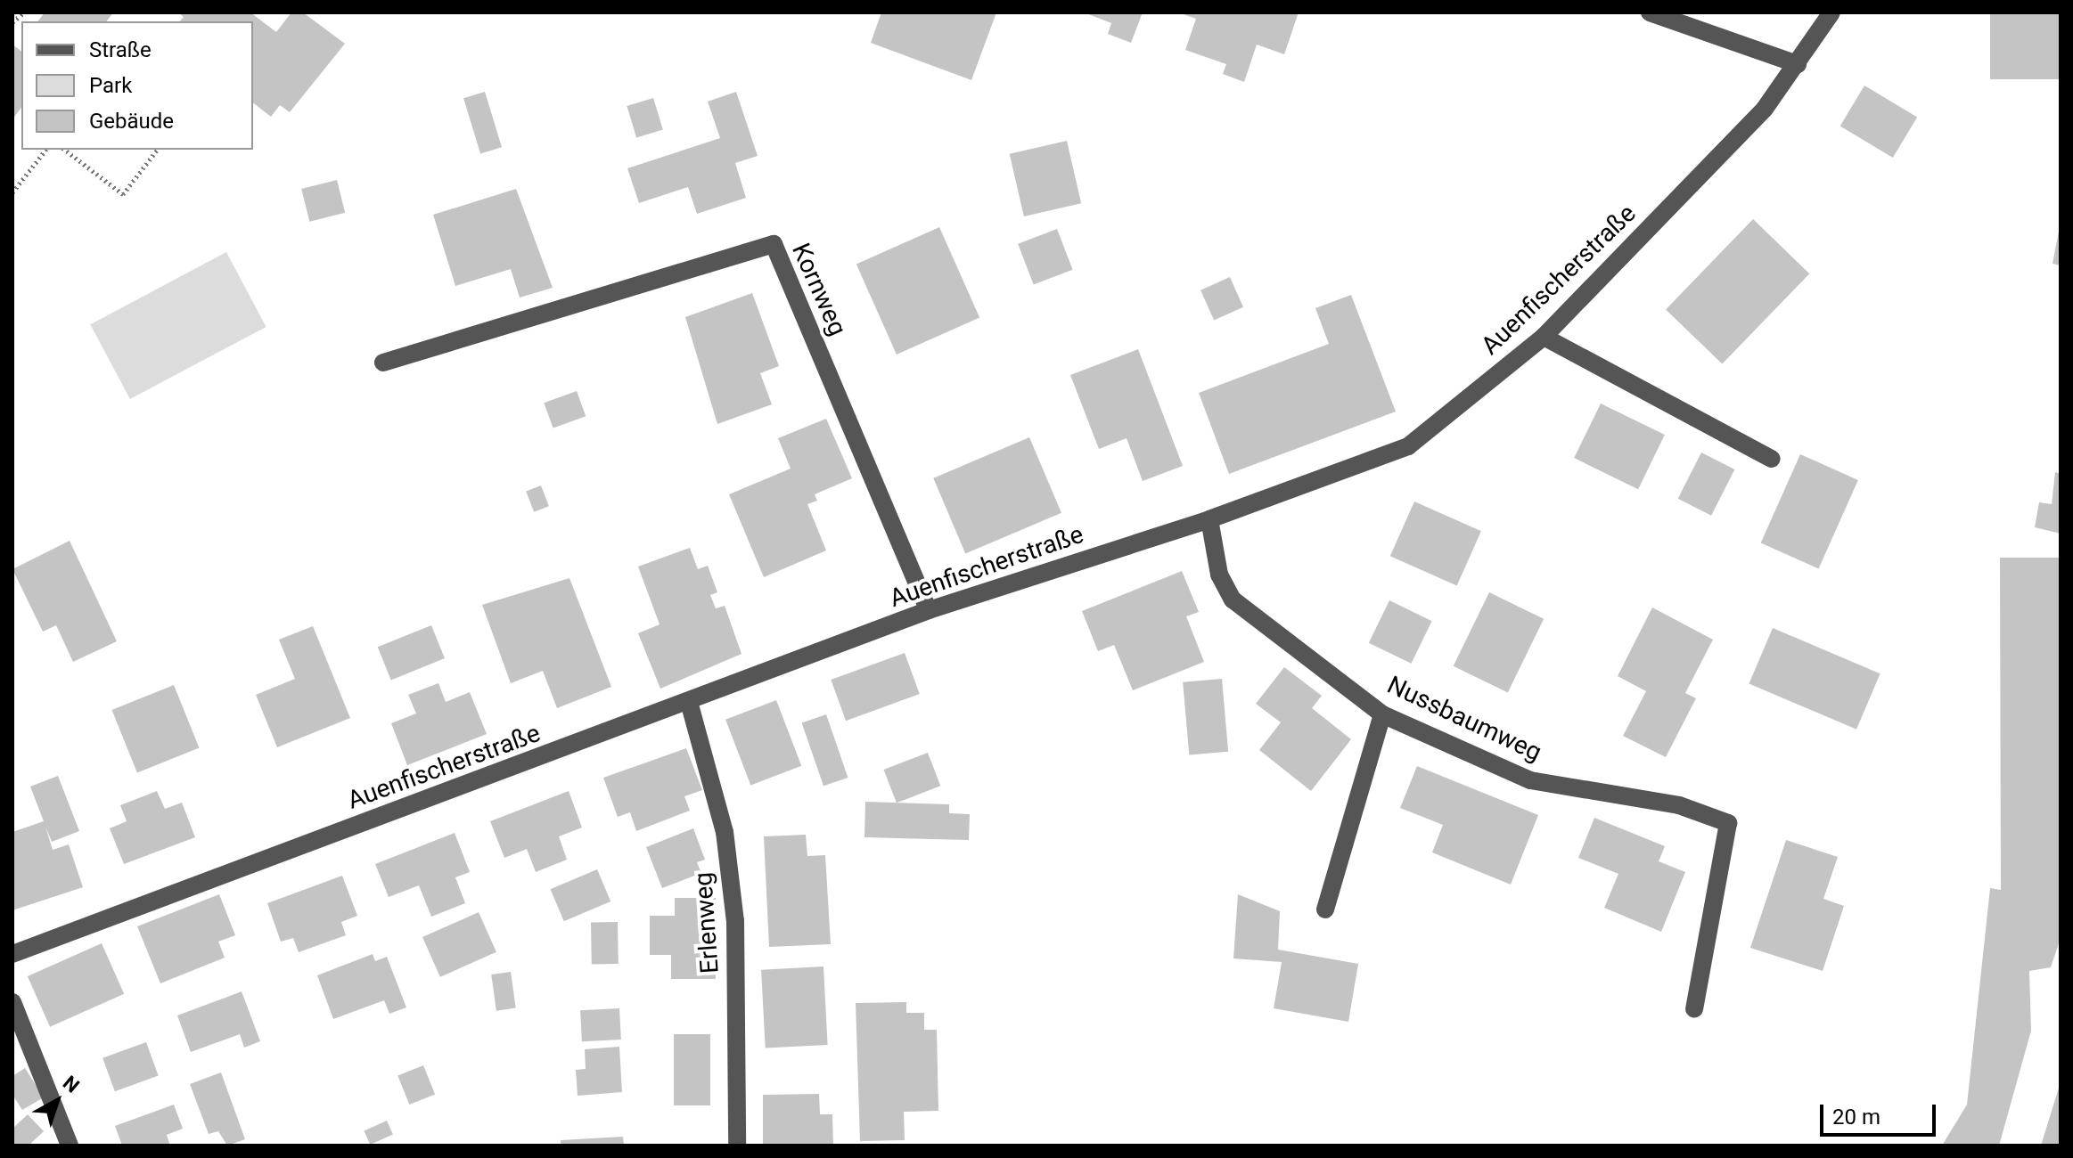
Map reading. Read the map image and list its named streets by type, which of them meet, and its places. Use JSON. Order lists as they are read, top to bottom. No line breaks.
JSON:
{"streets":{"street":["Auenfischerstraße","Kornweg","Nussbaumweg","Erlenweg"]},"crossings":[["Auenfischerstraße","Kornweg"],["Auenfischerstraße","Nussbaumweg"],["Auenfischerstraße","Erlenweg"]],"legend":["Straße","Park","Gebäude"],"scale_bar":"20 m","north":"top right"}
